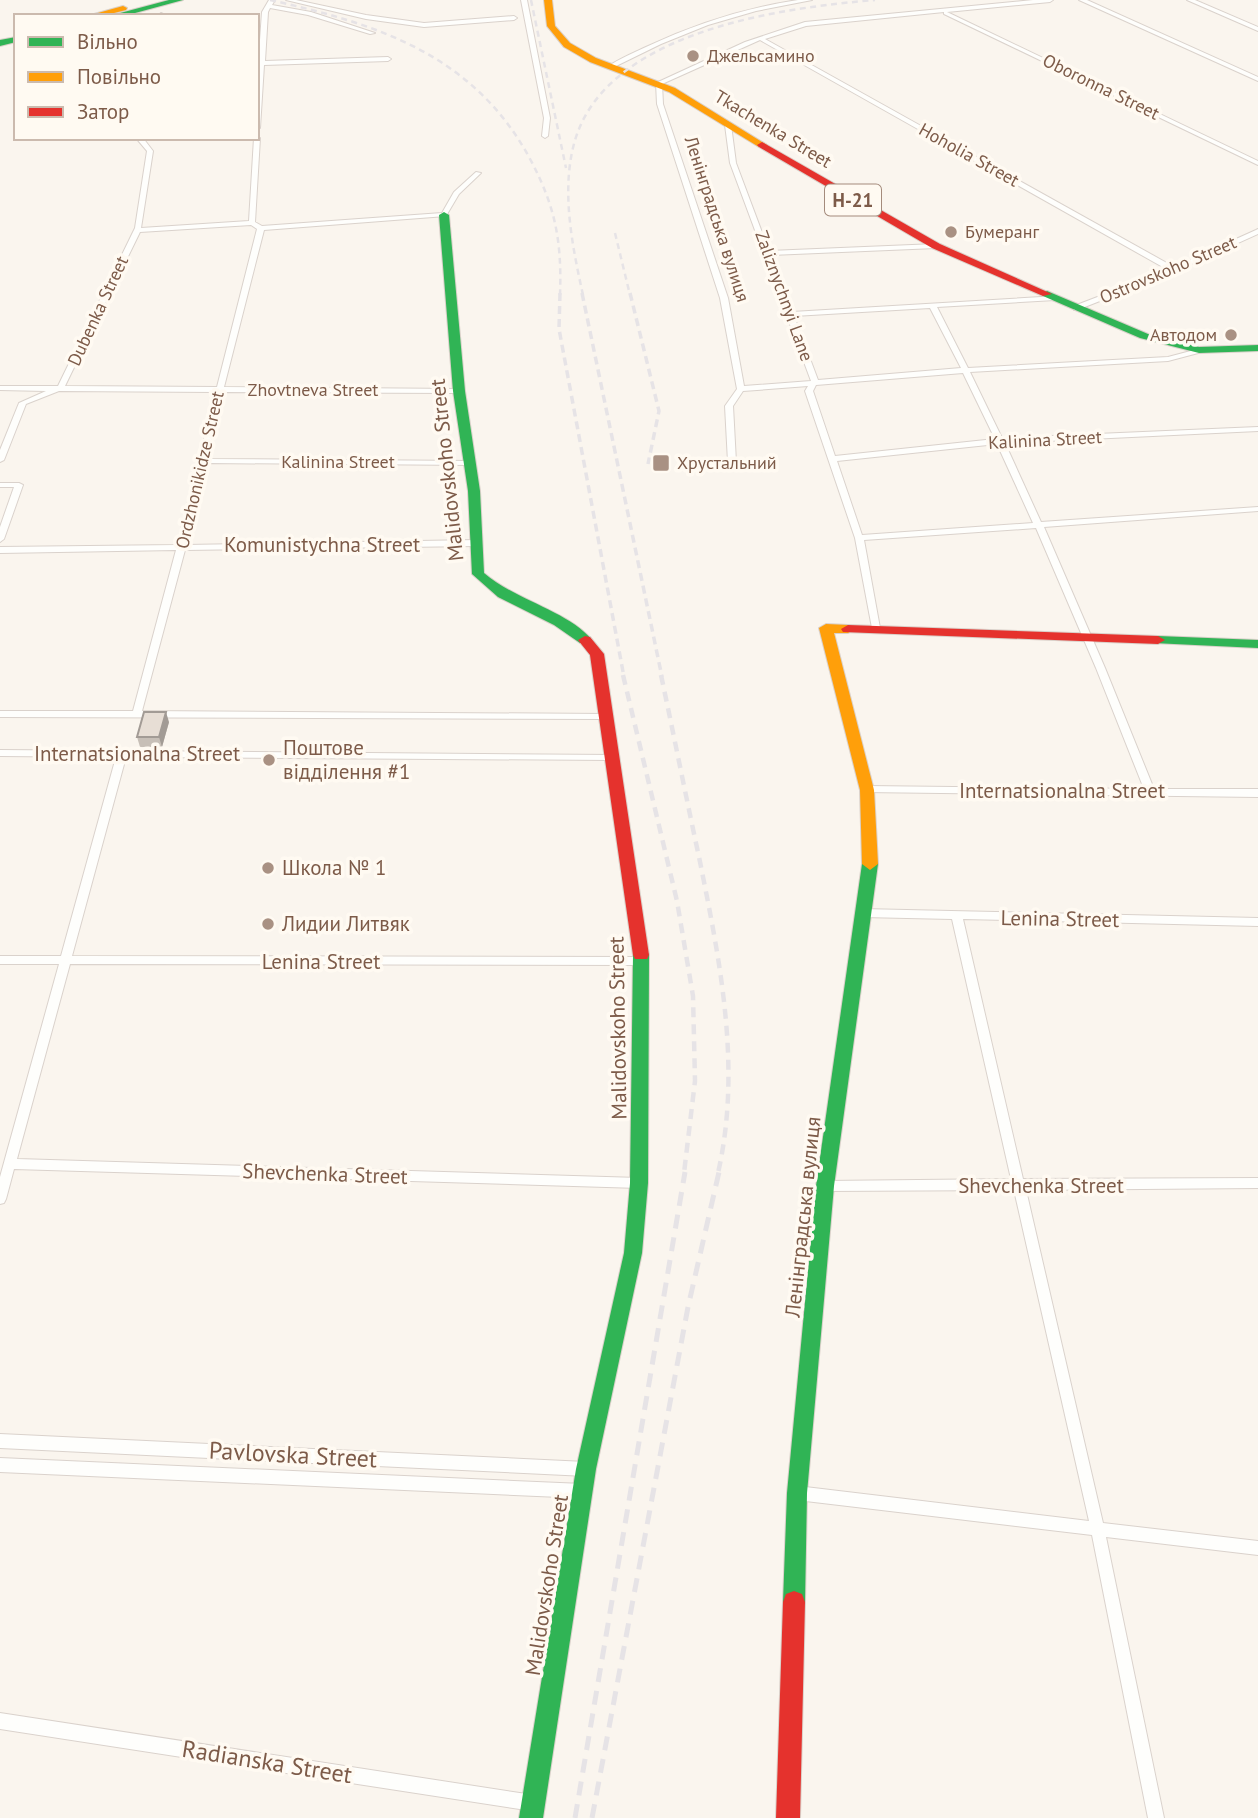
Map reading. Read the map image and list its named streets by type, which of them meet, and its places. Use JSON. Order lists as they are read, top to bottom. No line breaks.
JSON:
{"streets":{"street":["Oboronna Street","Tkachenka Street","Hoholia Street","Н-21","Ленінградська вулиця","Ostrovskoho Street","Zaliznychnyi Lane","Dubenka Street","Zhovtneva Street","Kalinina Street","Ordzhonikidze Street","Malidovskoho Street","Komunistychna Street","Internatsionalna Street","Lenina Street","Shevchenka Street","Pavlovska Street","Radianska Street"]},"crossings":[["Tkachenka Street","Н-21"],["Tkachenka Street","Ленінградська вулиця"],["Tkachenka Street","Ostrovskoho Street"],["Tkachenka Street","Zaliznychnyi Lane"],["Hoholia Street","Ostrovskoho Street"],["Ленінградська вулиця","Zaliznychnyi Lane"],["Ленінградська вулиця","Internatsionalna Street"],["Ленінградська вулиця","Lenina Street"],["Ленінградська вулиця","Shevchenka Street"],["Zaliznychnyi Lane","Kalinina Street"],["Dubenka Street","Zhovtneva Street"],["Zhovtneva Street","Ordzhonikidze Street"],["Zhovtneva Street","Malidovskoho Street"],["Kalinina Street","Ordzhonikidze Street"],["Kalinina Street","Malidovskoho Street"],["Ordzhonikidze Street","Komunistychna Street"],["Ordzhonikidze Street","Internatsionalna Street"],["Malidovskoho Street","Komunistychna Street"],["Malidovskoho Street","Internatsionalna Street"],["Malidovskoho Street","Lenina Street"],["Malidovskoho Street","Shevchenka Street"],["Malidovskoho Street","Pavlovska Street"],["Malidovskoho Street","Radianska Street"]],"places":{"other":["Джельсамино","Бумеранг","Автодом","Поштове відділення #1","Школа № 1","Лидии Литвяк"],"transit":["Хрустальний"]},"legend":["Вільно","Повільно","Затор"]}
